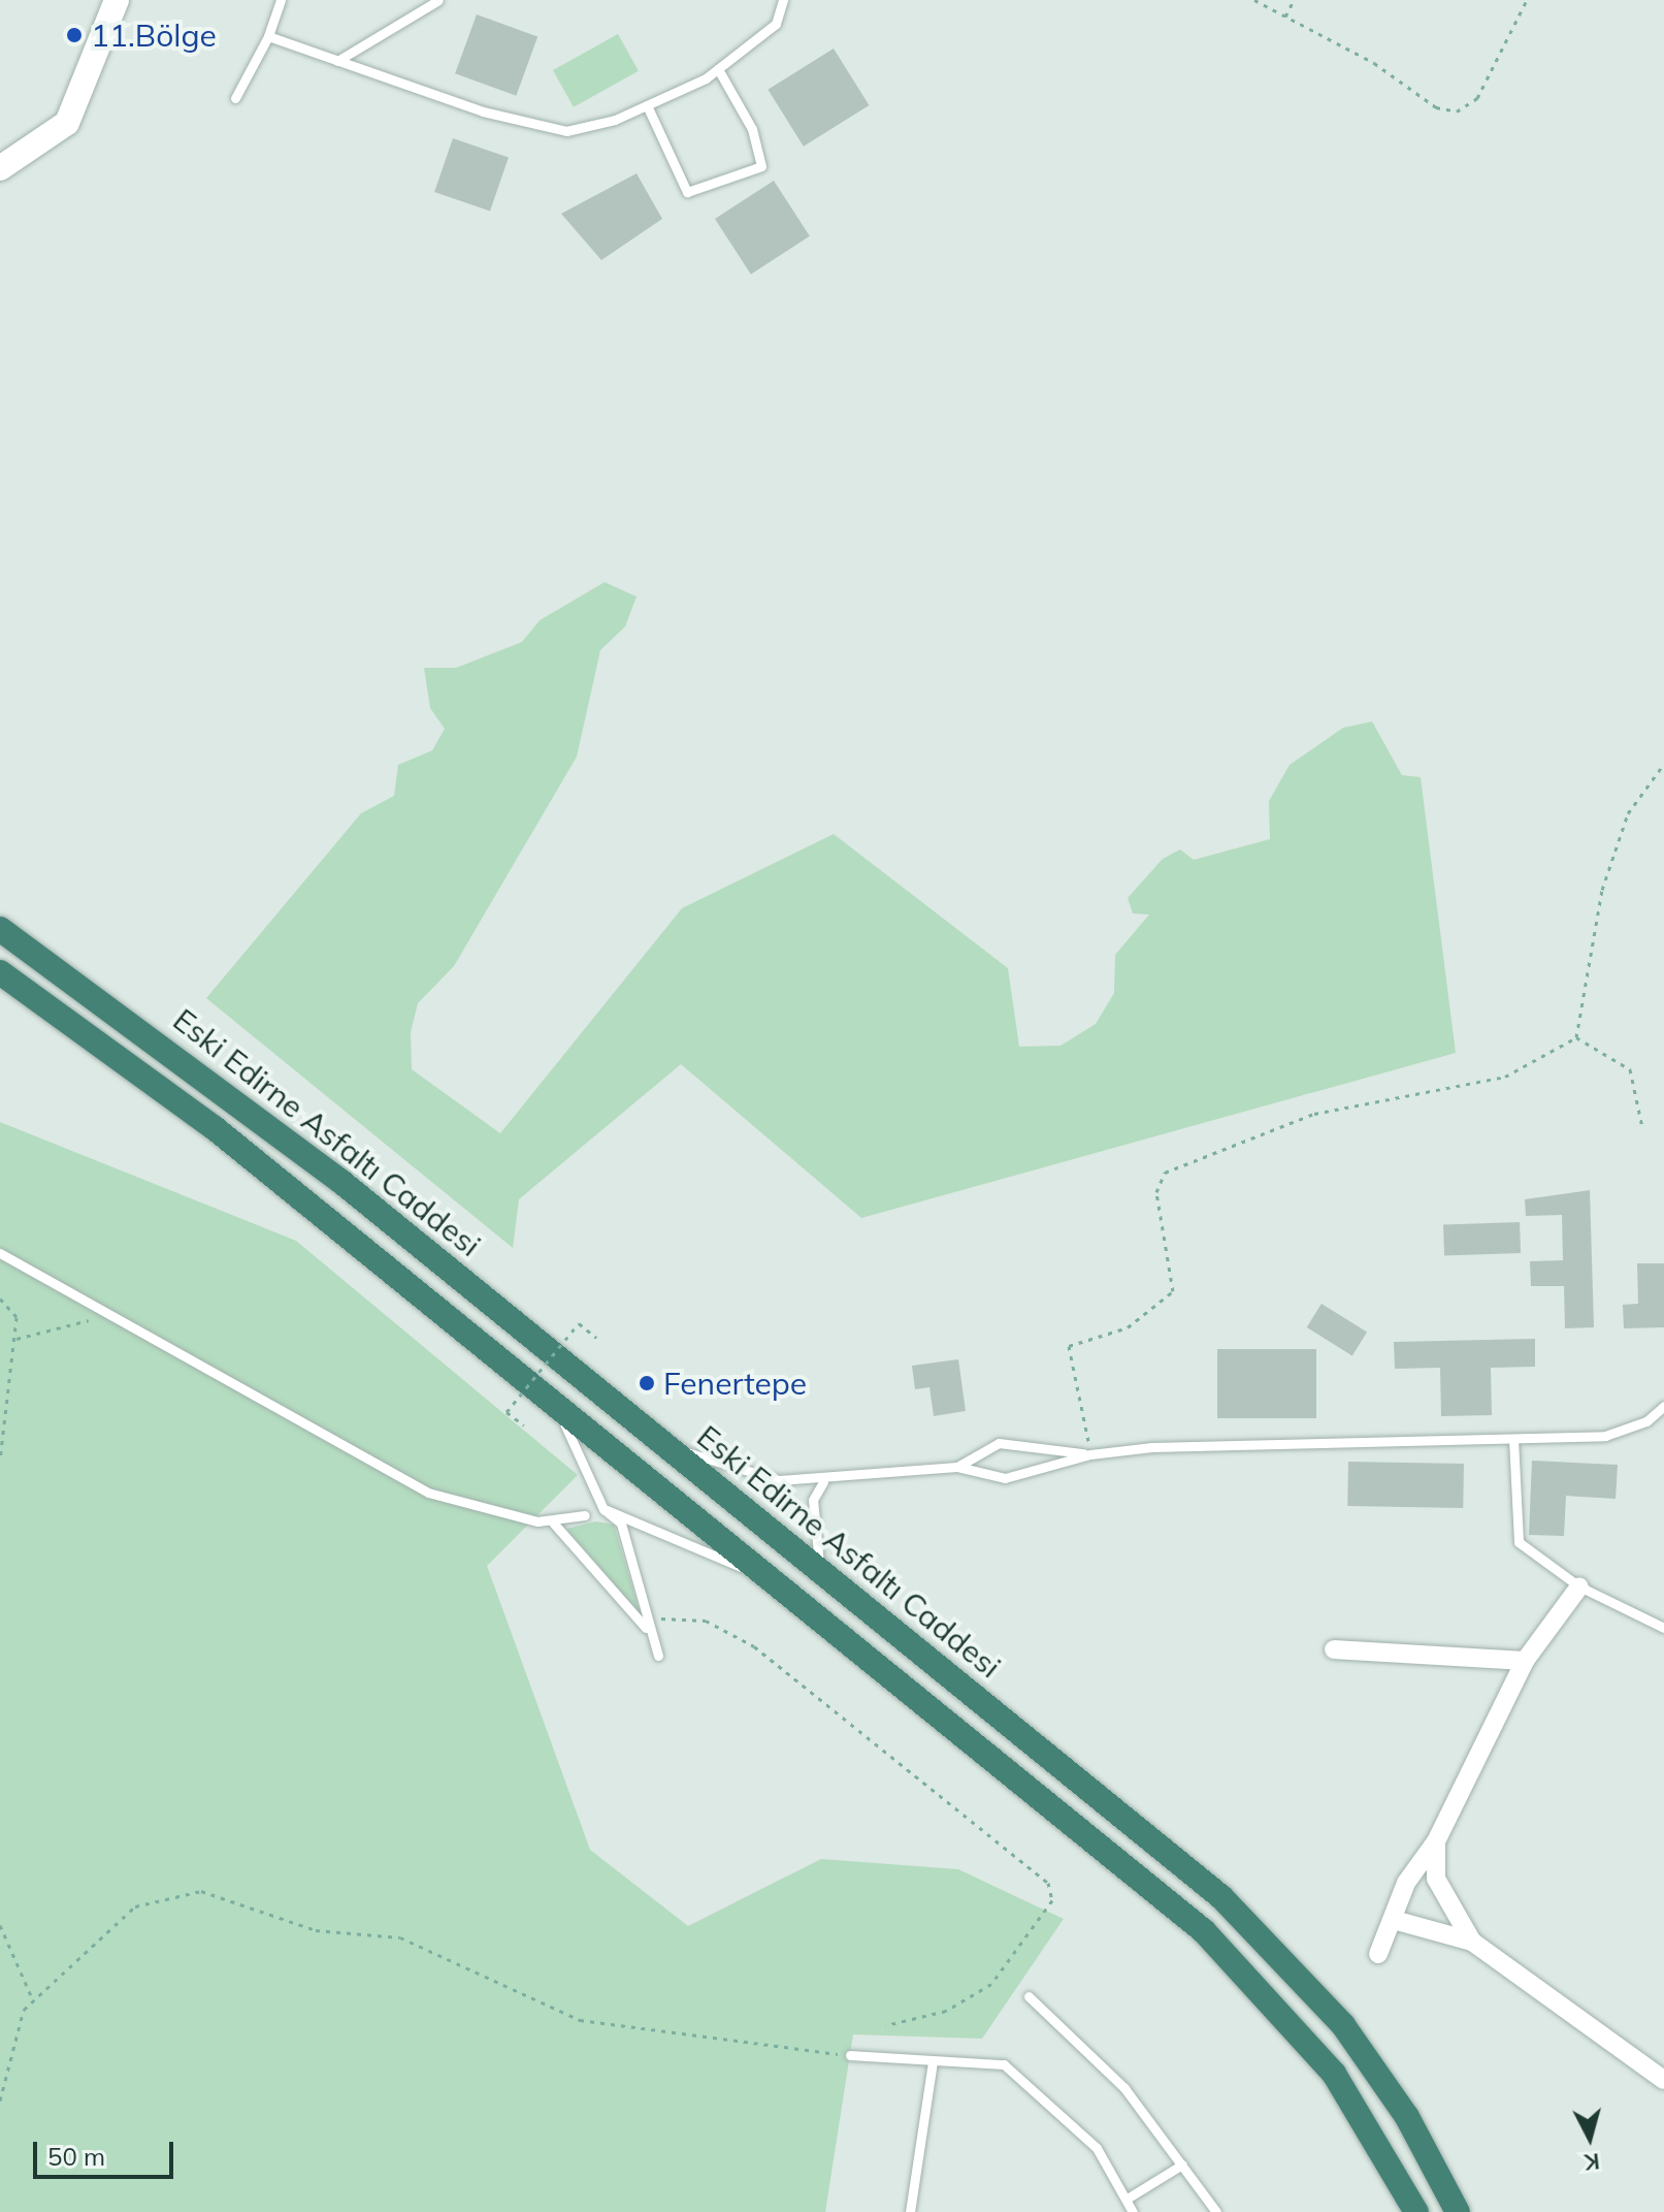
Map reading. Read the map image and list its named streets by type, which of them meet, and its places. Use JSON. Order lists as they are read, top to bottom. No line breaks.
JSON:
{"streets":{"highway":["Eski Edirne Asfaltı Caddesi"]},"places":["11.Bölge","Fenertepe"],"scale_bar":"50 m","north":"bottom"}
